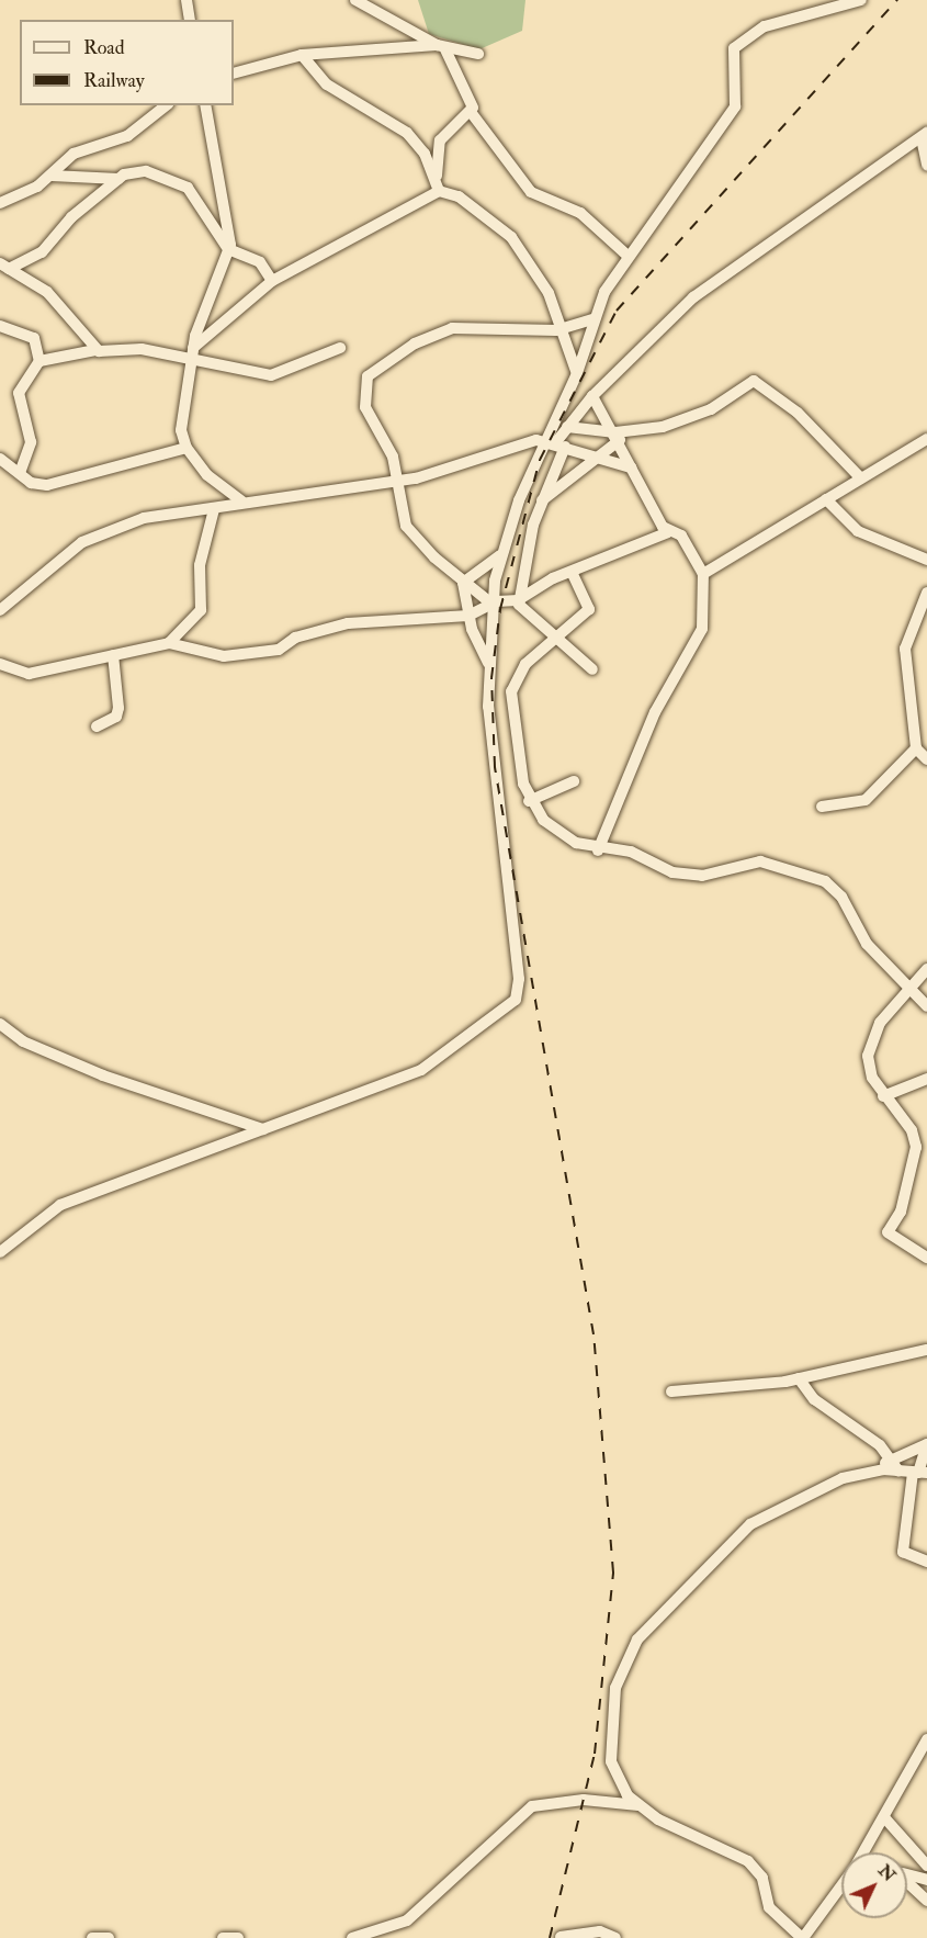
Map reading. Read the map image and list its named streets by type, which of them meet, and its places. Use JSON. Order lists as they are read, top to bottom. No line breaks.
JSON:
{"legend":["Road","Railway"],"north":"top right"}
